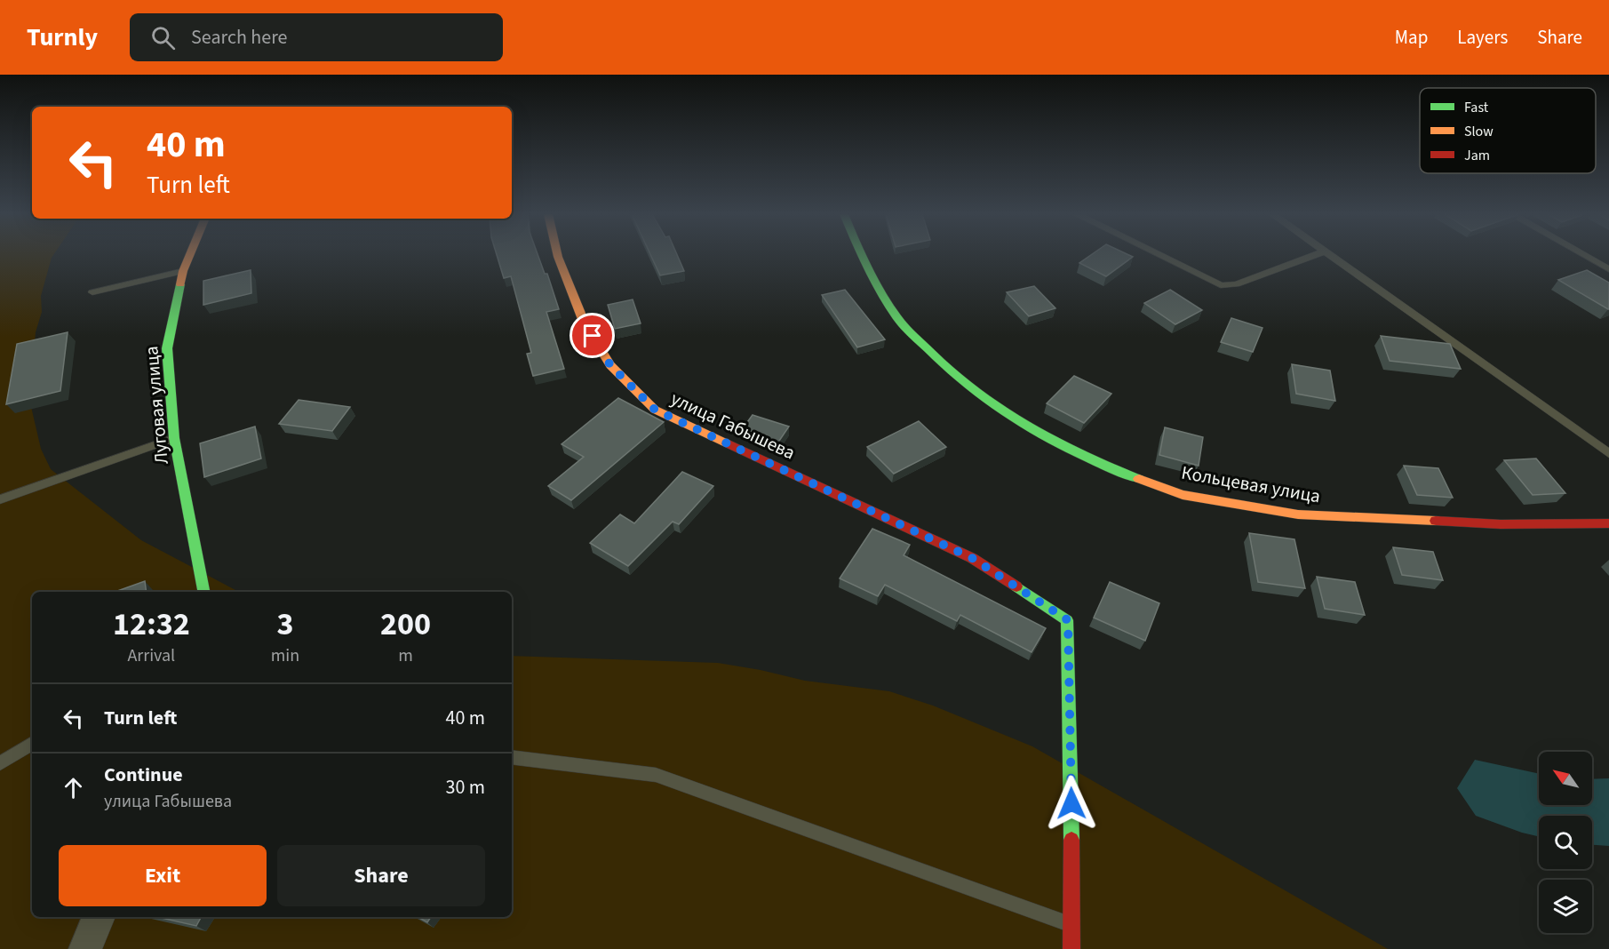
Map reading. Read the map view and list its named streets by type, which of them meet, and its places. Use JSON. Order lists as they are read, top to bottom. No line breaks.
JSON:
{"streets":{"street":["Луговая улица","улица Габышева","Кольцевая улица"]},"legend":["Fast","Slow","Jam"],"north":"top left","page":{"header":"Turnly","search":"Search here","nav":["Map","Layers","Share"],"turn":["40 m","Turn left"],"eta":["12:32","Arrival","3","min","200","m"],"list":[{"name":"Turn left","value":"40 m"},{"name":"Continue","note":"улица Габышева","value":"30 m"}],"buttons":["Exit","Share"]}}
